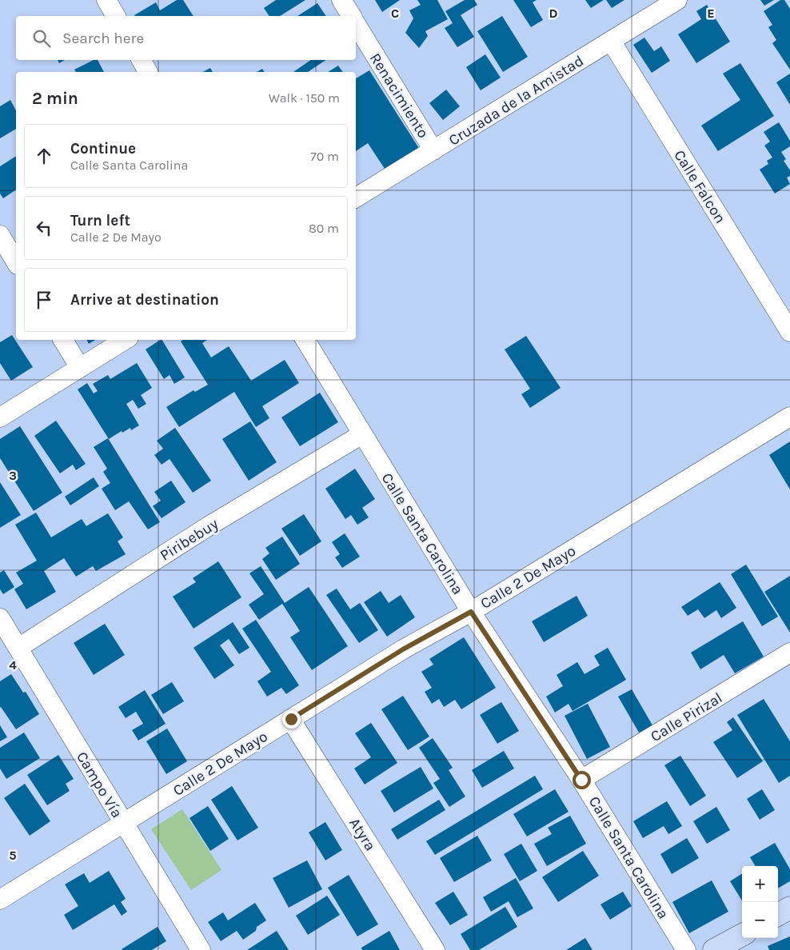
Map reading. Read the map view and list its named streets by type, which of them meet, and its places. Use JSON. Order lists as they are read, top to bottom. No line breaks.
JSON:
{"streets":{"street":["Renacimiento","Cruzada de la Amistad","Calle Falcon","Calle Santa Carolina","Piribebuy","Calle 2 De Mayo","Calle Pirizal","Campo Vía","Atyra"]},"crossings":[["Renacimiento","Cruzada de la Amistad"],["Cruzada de la Amistad","Calle Falcon"],["Calle Santa Carolina","Piribebuy"],["Calle Santa Carolina","Calle 2 De Mayo"],["Calle Santa Carolina","Calle Pirizal"],["Piribebuy","Campo Vía"],["Calle 2 De Mayo","Campo Vía"],["Calle 2 De Mayo","Atyra"]],"page":{"search":"Search here","heading":["2 min","Walk · 150 m"],"list":[["Continue","Calle Santa Carolina","70 m"],["Turn left","Calle 2 De Mayo","80 m"],"Arrive at destination"],"map_buttons":["+","−"]},"grid":{"columns":["C","D","E"],"rows":["3","4","5"]}}
